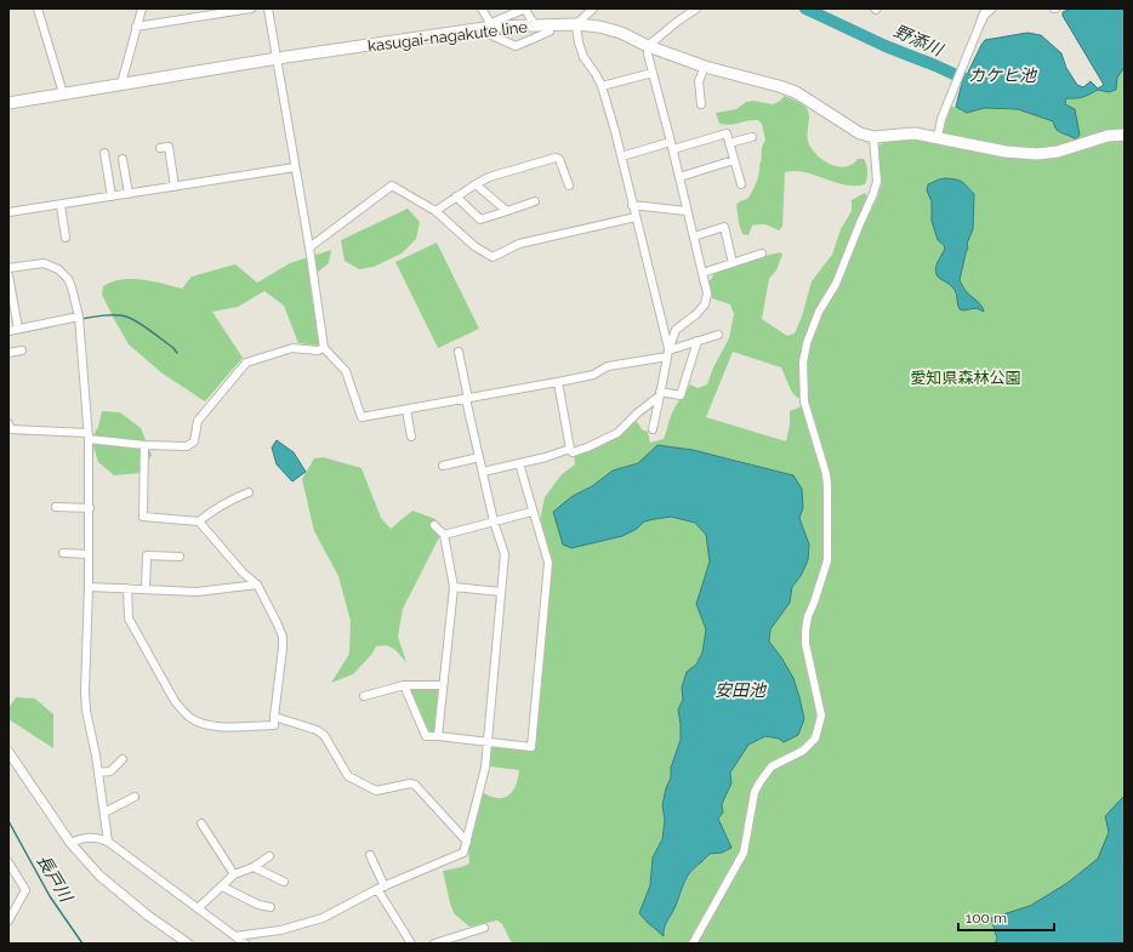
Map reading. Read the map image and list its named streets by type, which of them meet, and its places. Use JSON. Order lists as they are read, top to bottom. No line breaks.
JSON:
{"streets":{"main road":["kasugai-nagakute line"]},"water":["野添川","カケヒ池","安田池","長戸川"],"parks":["愛知県森林公園"],"scale_bar":"100 m"}
